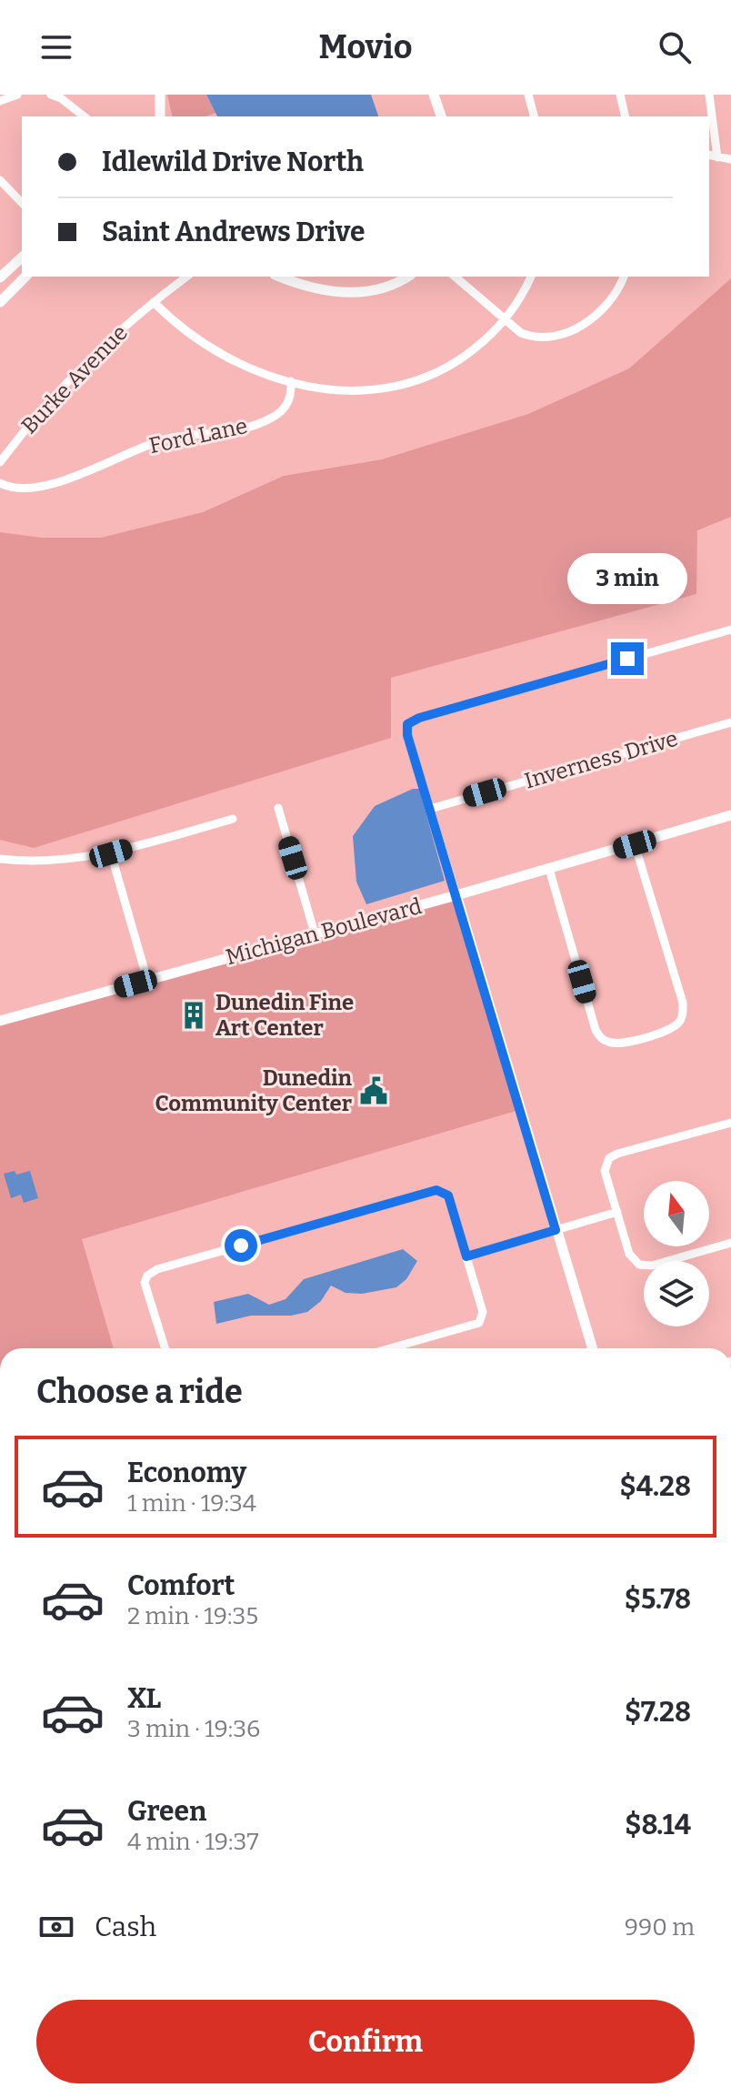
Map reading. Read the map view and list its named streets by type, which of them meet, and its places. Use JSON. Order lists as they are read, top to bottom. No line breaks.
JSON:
{"streets":{"street":["Burke Avenue","Ford Lane","Inverness Drive","Michigan Boulevard"]},"places":{"building":["Dunedin Fine Art Center"],"public building":["Dunedin Community Center"]},"north":"top","page":{"header":"Movio","banner":["Idlewild Drive North","Saint Andrews Drive"],"bubble":"3 min","heading":"Choose a ride","list":[{"name":"Economy","note":"1 min · 19:34","value":"$4.28"},{"name":"Comfort","note":"2 min · 19:35","value":"$5.78"},{"name":"XL","note":"3 min · 19:36","value":"$7.28"},{"name":"Green","note":"4 min · 19:37","value":"$8.14"}],"pay":["Cash","990 m"],"buttons":"Confirm"}}
